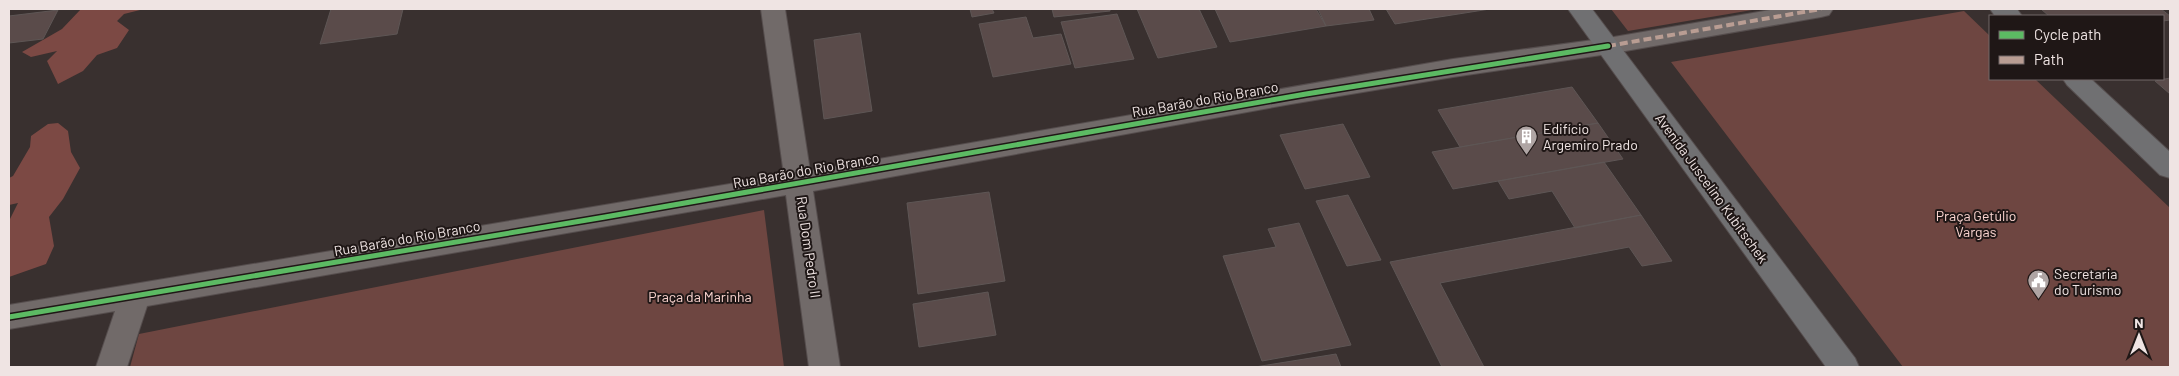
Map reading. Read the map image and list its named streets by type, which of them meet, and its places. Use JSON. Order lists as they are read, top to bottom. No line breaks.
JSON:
{"streets":{"main road":["Avenida Juscelino Kubitschek"],"street":["Rua Barão do Rio Branco","Rua Dom Pedro II"]},"crossings":[["Rua Barão do Rio Branco","Avenida Juscelino Kubitschek"],["Rua Barão do Rio Branco","Rua Dom Pedro II"]],"parks":["Praça Getúlio Vargas","Praça da Marinha"],"places":{"building":["Edifício Argemiro Prado"],"public building":["Secretaria do Turismo"]},"legend":["Cycle path","Path"],"north":"top"}
